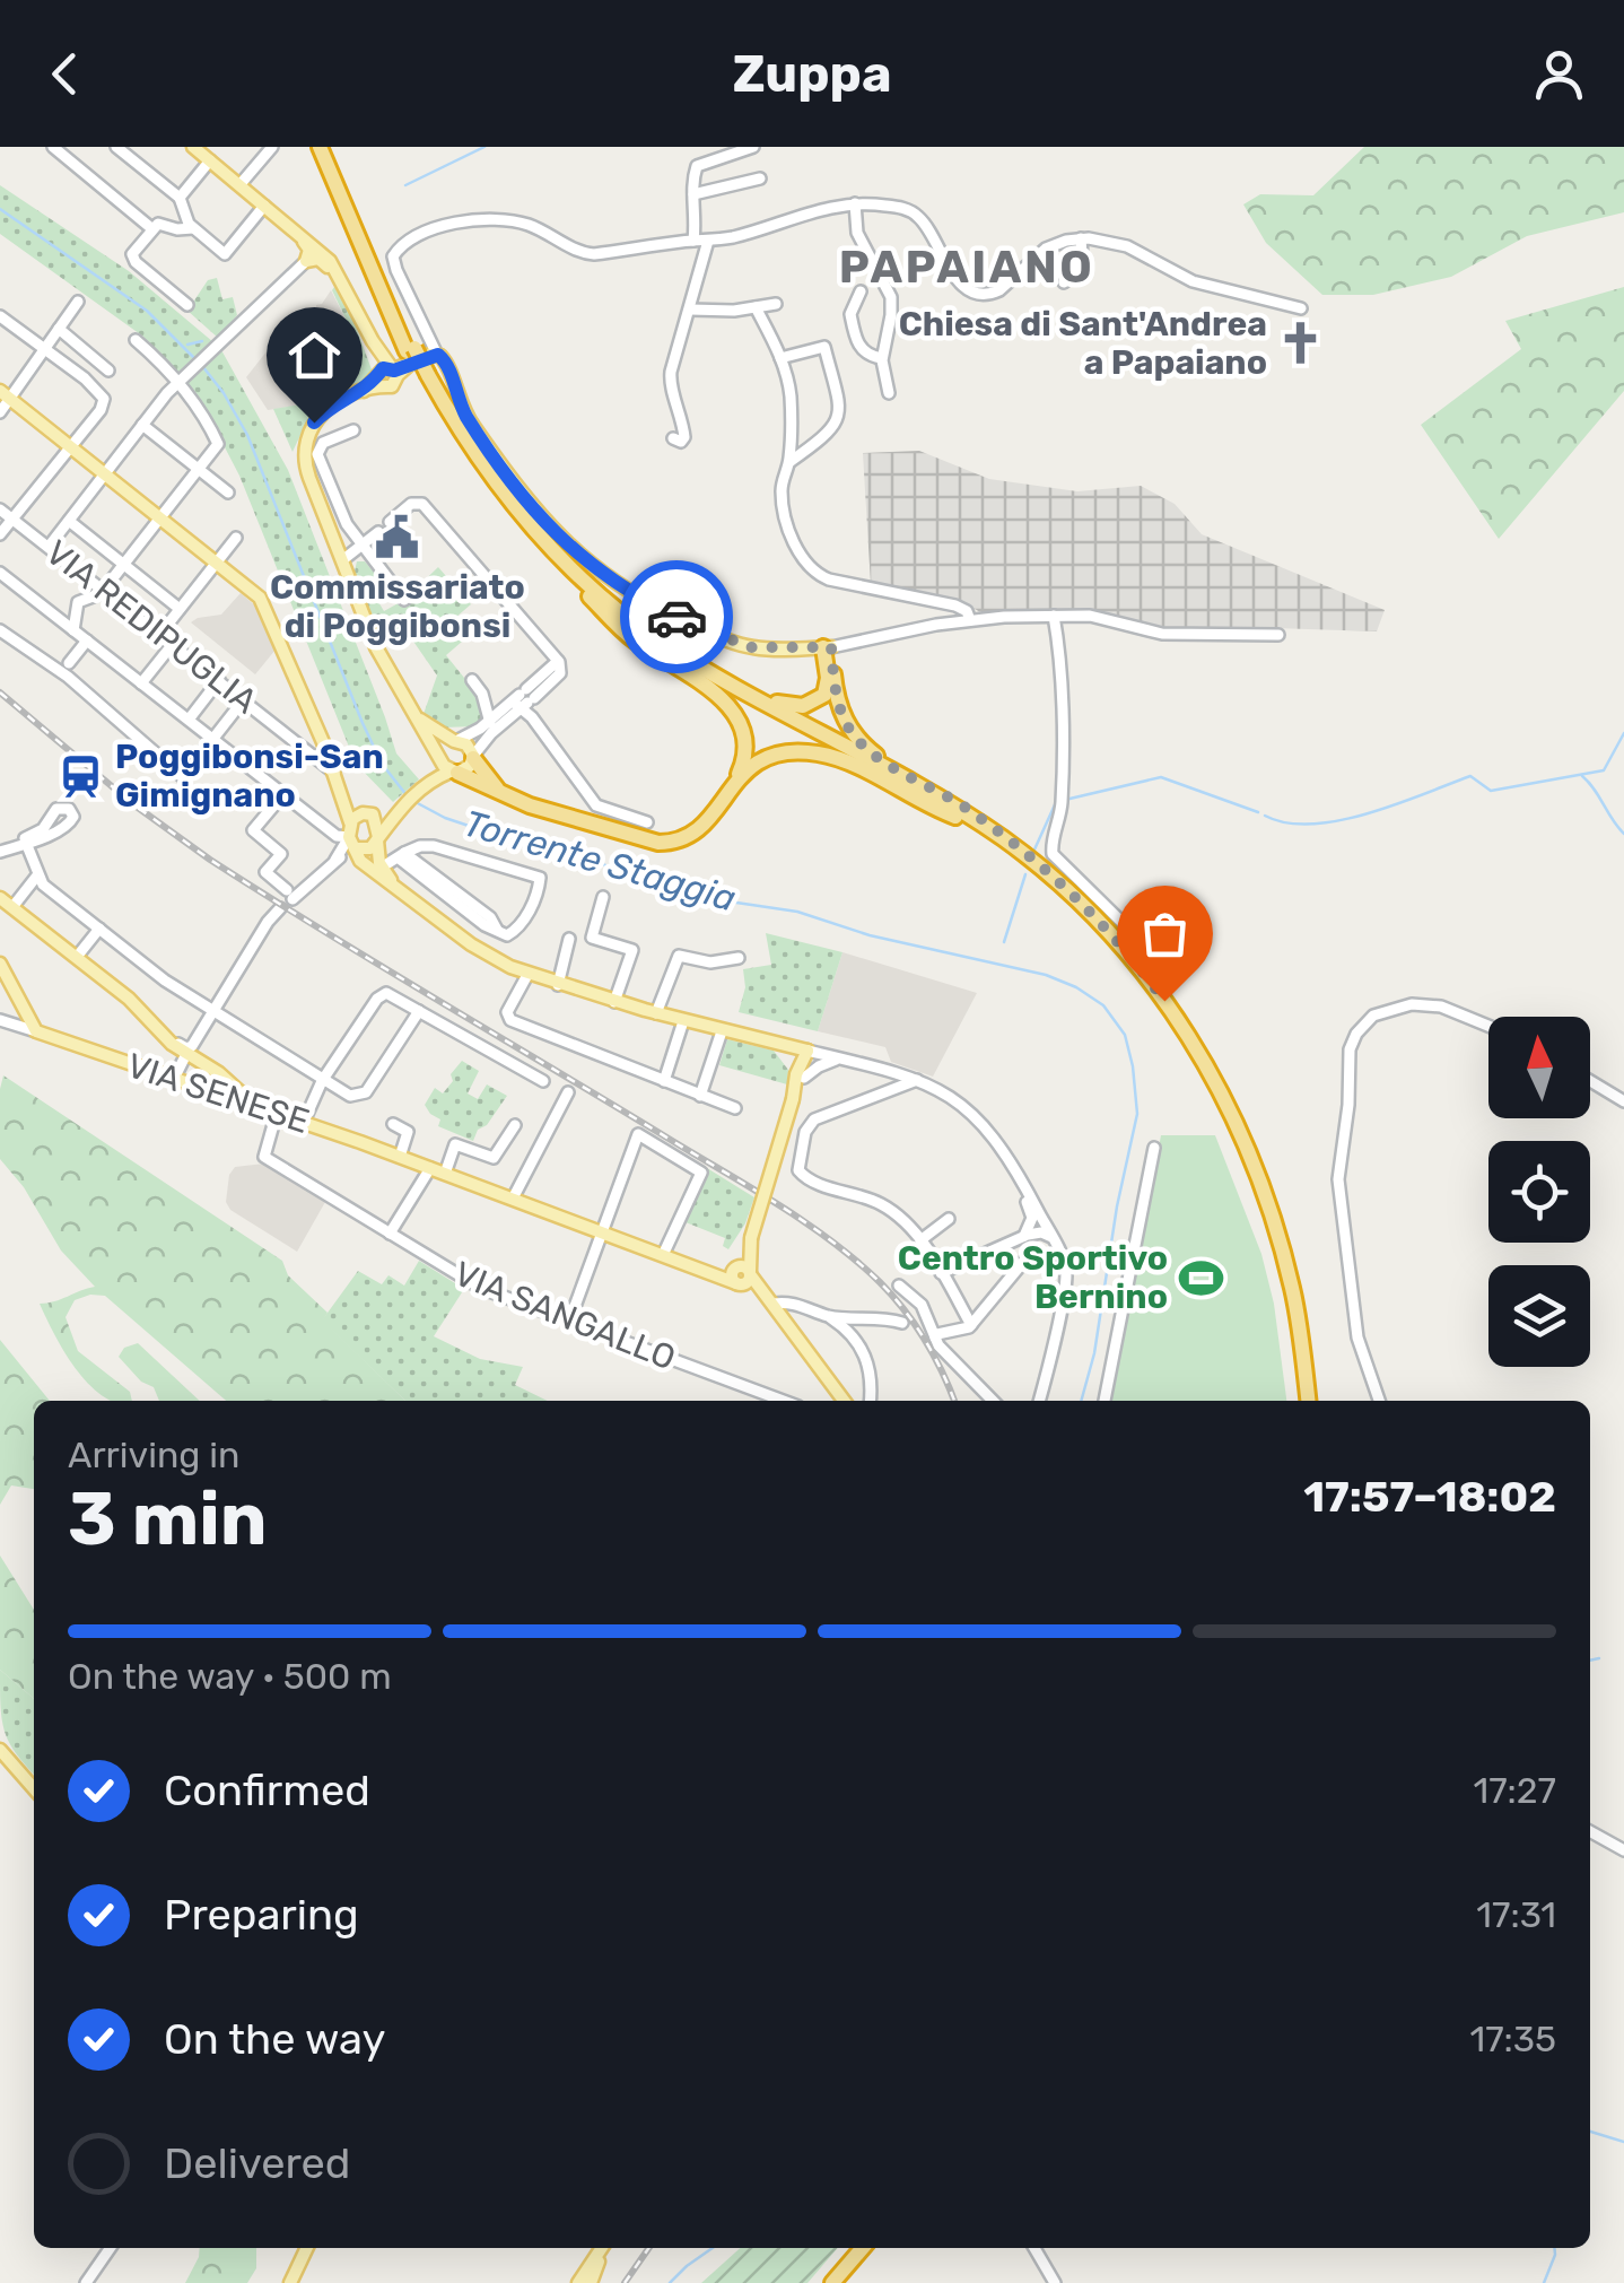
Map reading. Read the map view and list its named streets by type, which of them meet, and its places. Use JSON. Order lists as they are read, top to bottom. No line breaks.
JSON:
{"streets":{"main road":["VIA SENESE"],"street":["VIA REDIPUGLIA","VIA SANGALLO"]},"crossings":[["VIA SENESE","VIA SANGALLO"]],"districts":["PAPAIANO"],"water":["Torrente Staggia"],"places":{"church":["Chiesa di Sant'Andrea a Papaiano"],"public building":["Commissariato di Poggibonsi"],"station":["Poggibonsi-San Gimignano"],"sports":["Centro Sportivo Bernino"]},"north":"top","page":{"header":"Zuppa","heading":["3 min","Arriving in","17:57–18:02"],"bar":"On the way · 500 m","list":[["Confirmed","17:27"],["Preparing","17:31"],["On the way","17:35"],"Delivered"]}}
